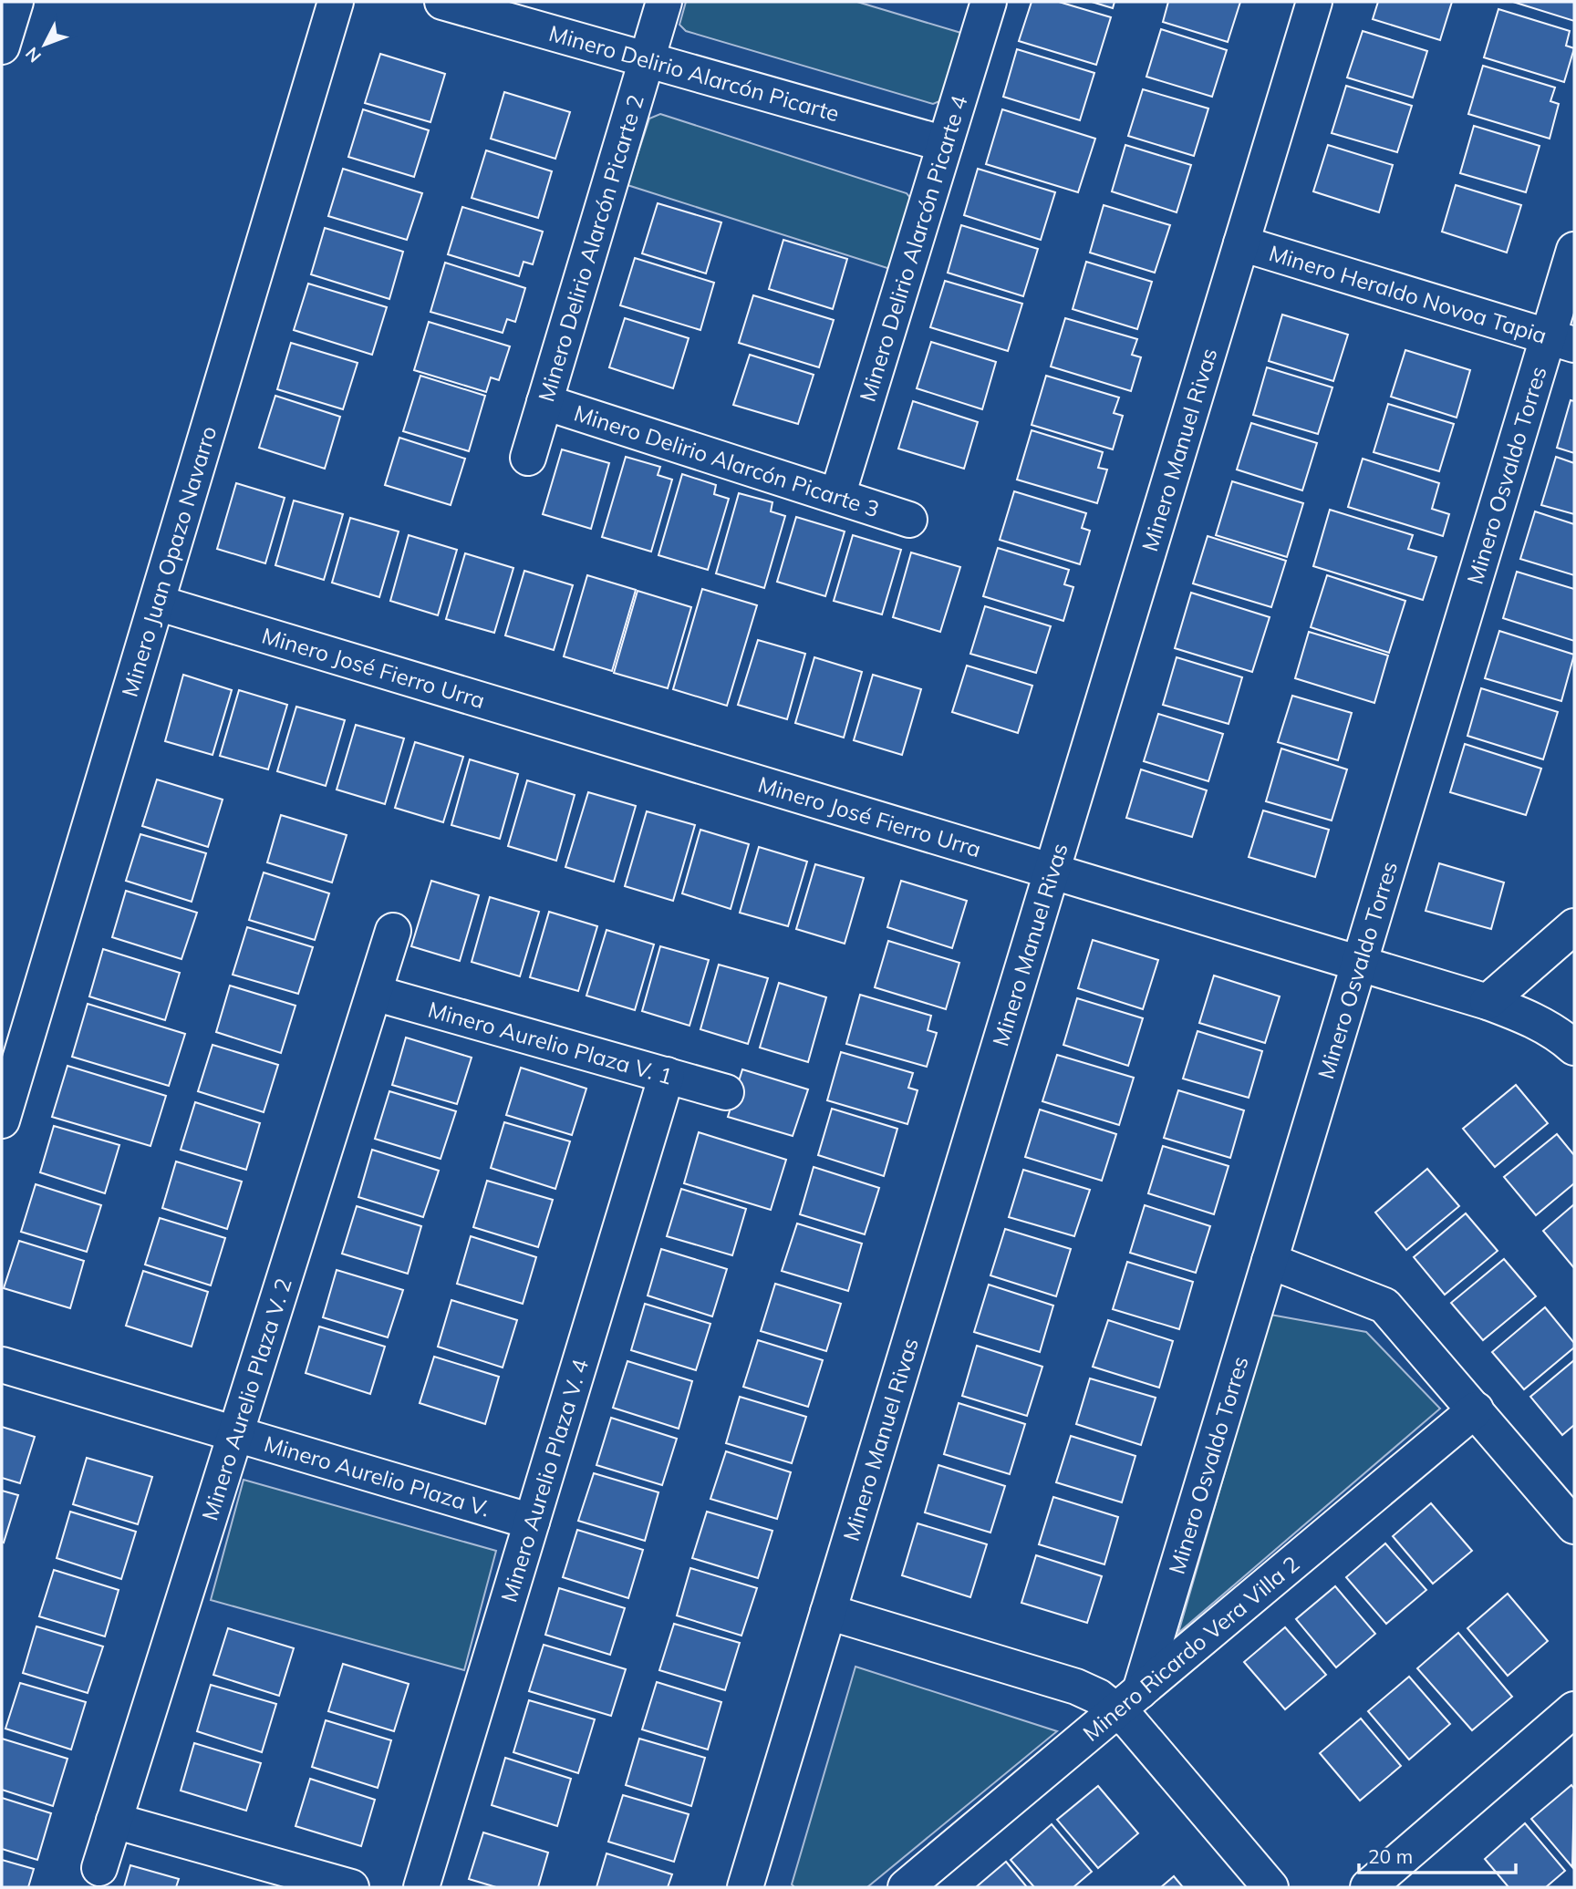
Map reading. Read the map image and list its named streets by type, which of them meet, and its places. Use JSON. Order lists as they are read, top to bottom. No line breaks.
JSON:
{"streets":{"main road":["Minero Delirio Alarcón Picarte","Minero Delirio Alarcón Picarte 2","Minero Delirio Alarcón Picarte 4","Minero Heraldo Novoa Tapia","Minero Manuel Rivas","Minero Delirio Alarcón Picarte 3","Minero Osvaldo Torres","Minero Juan Opazo Navarro","Minero José Fierro Urra","Minero Aurelio Plaza V. 1","Minero Aurelio Plaza V. 2","Minero Aurelio Plaza V.","Minero Aurelio Plaza V. 4","Minero Ricardo Vera Villa 2"]},"crossings":[["Minero Delirio Alarcón Picarte","Minero Delirio Alarcón Picarte 2"],["Minero Delirio Alarcón Picarte","Minero Delirio Alarcón Picarte 4"],["Minero Delirio Alarcón Picarte 2","Minero Delirio Alarcón Picarte 3"],["Minero Delirio Alarcón Picarte 4","Minero Delirio Alarcón Picarte 3"],["Minero Heraldo Novoa Tapia","Minero Manuel Rivas"],["Minero Heraldo Novoa Tapia","Minero Osvaldo Torres"],["Minero Manuel Rivas","Minero José Fierro Urra"],["Minero Osvaldo Torres","Minero José Fierro Urra"],["Minero Osvaldo Torres","Minero Ricardo Vera Villa 2"],["Minero Juan Opazo Navarro","Minero José Fierro Urra"],["Minero Aurelio Plaza V. 1","Minero Aurelio Plaza V. 2"],["Minero Aurelio Plaza V. 1","Minero Aurelio Plaza V. 4"],["Minero Aurelio Plaza V. 2","Minero Aurelio Plaza V."],["Minero Aurelio Plaza V.","Minero Aurelio Plaza V. 4"]],"scale_bar":"20 m","north":"bottom left"}
